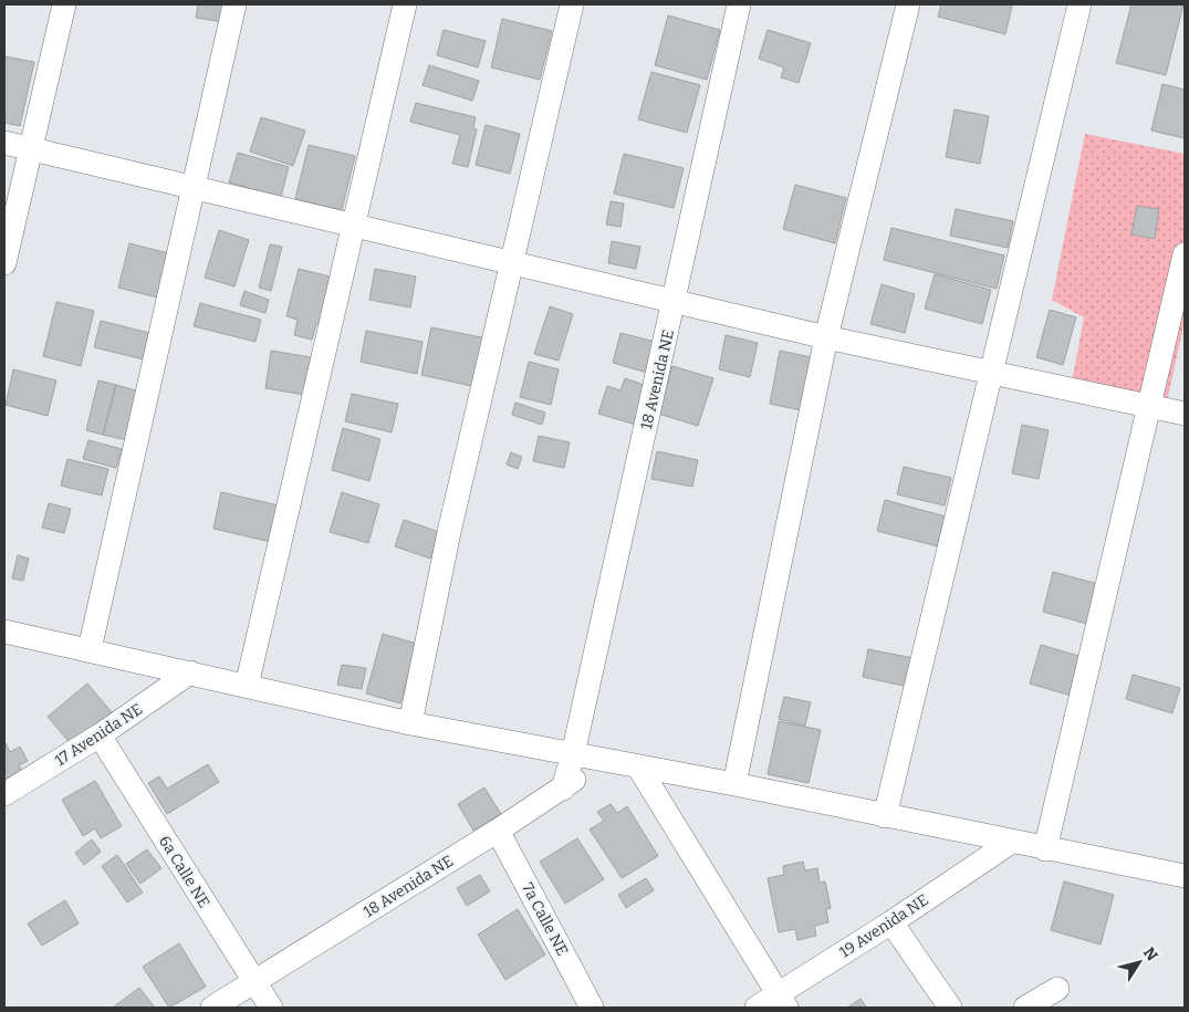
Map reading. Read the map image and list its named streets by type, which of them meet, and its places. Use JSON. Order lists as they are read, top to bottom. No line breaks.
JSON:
{"streets":{"street":["18 Avenida NE","17 Avenida NE","6a Calle NE","7a Calle NE","19 Avenida NE"]},"crossings":[["18 Avenida NE","6a Calle NE"],["18 Avenida NE","7a Calle NE"],["17 Avenida NE","6a Calle NE"]],"north":"top right"}
